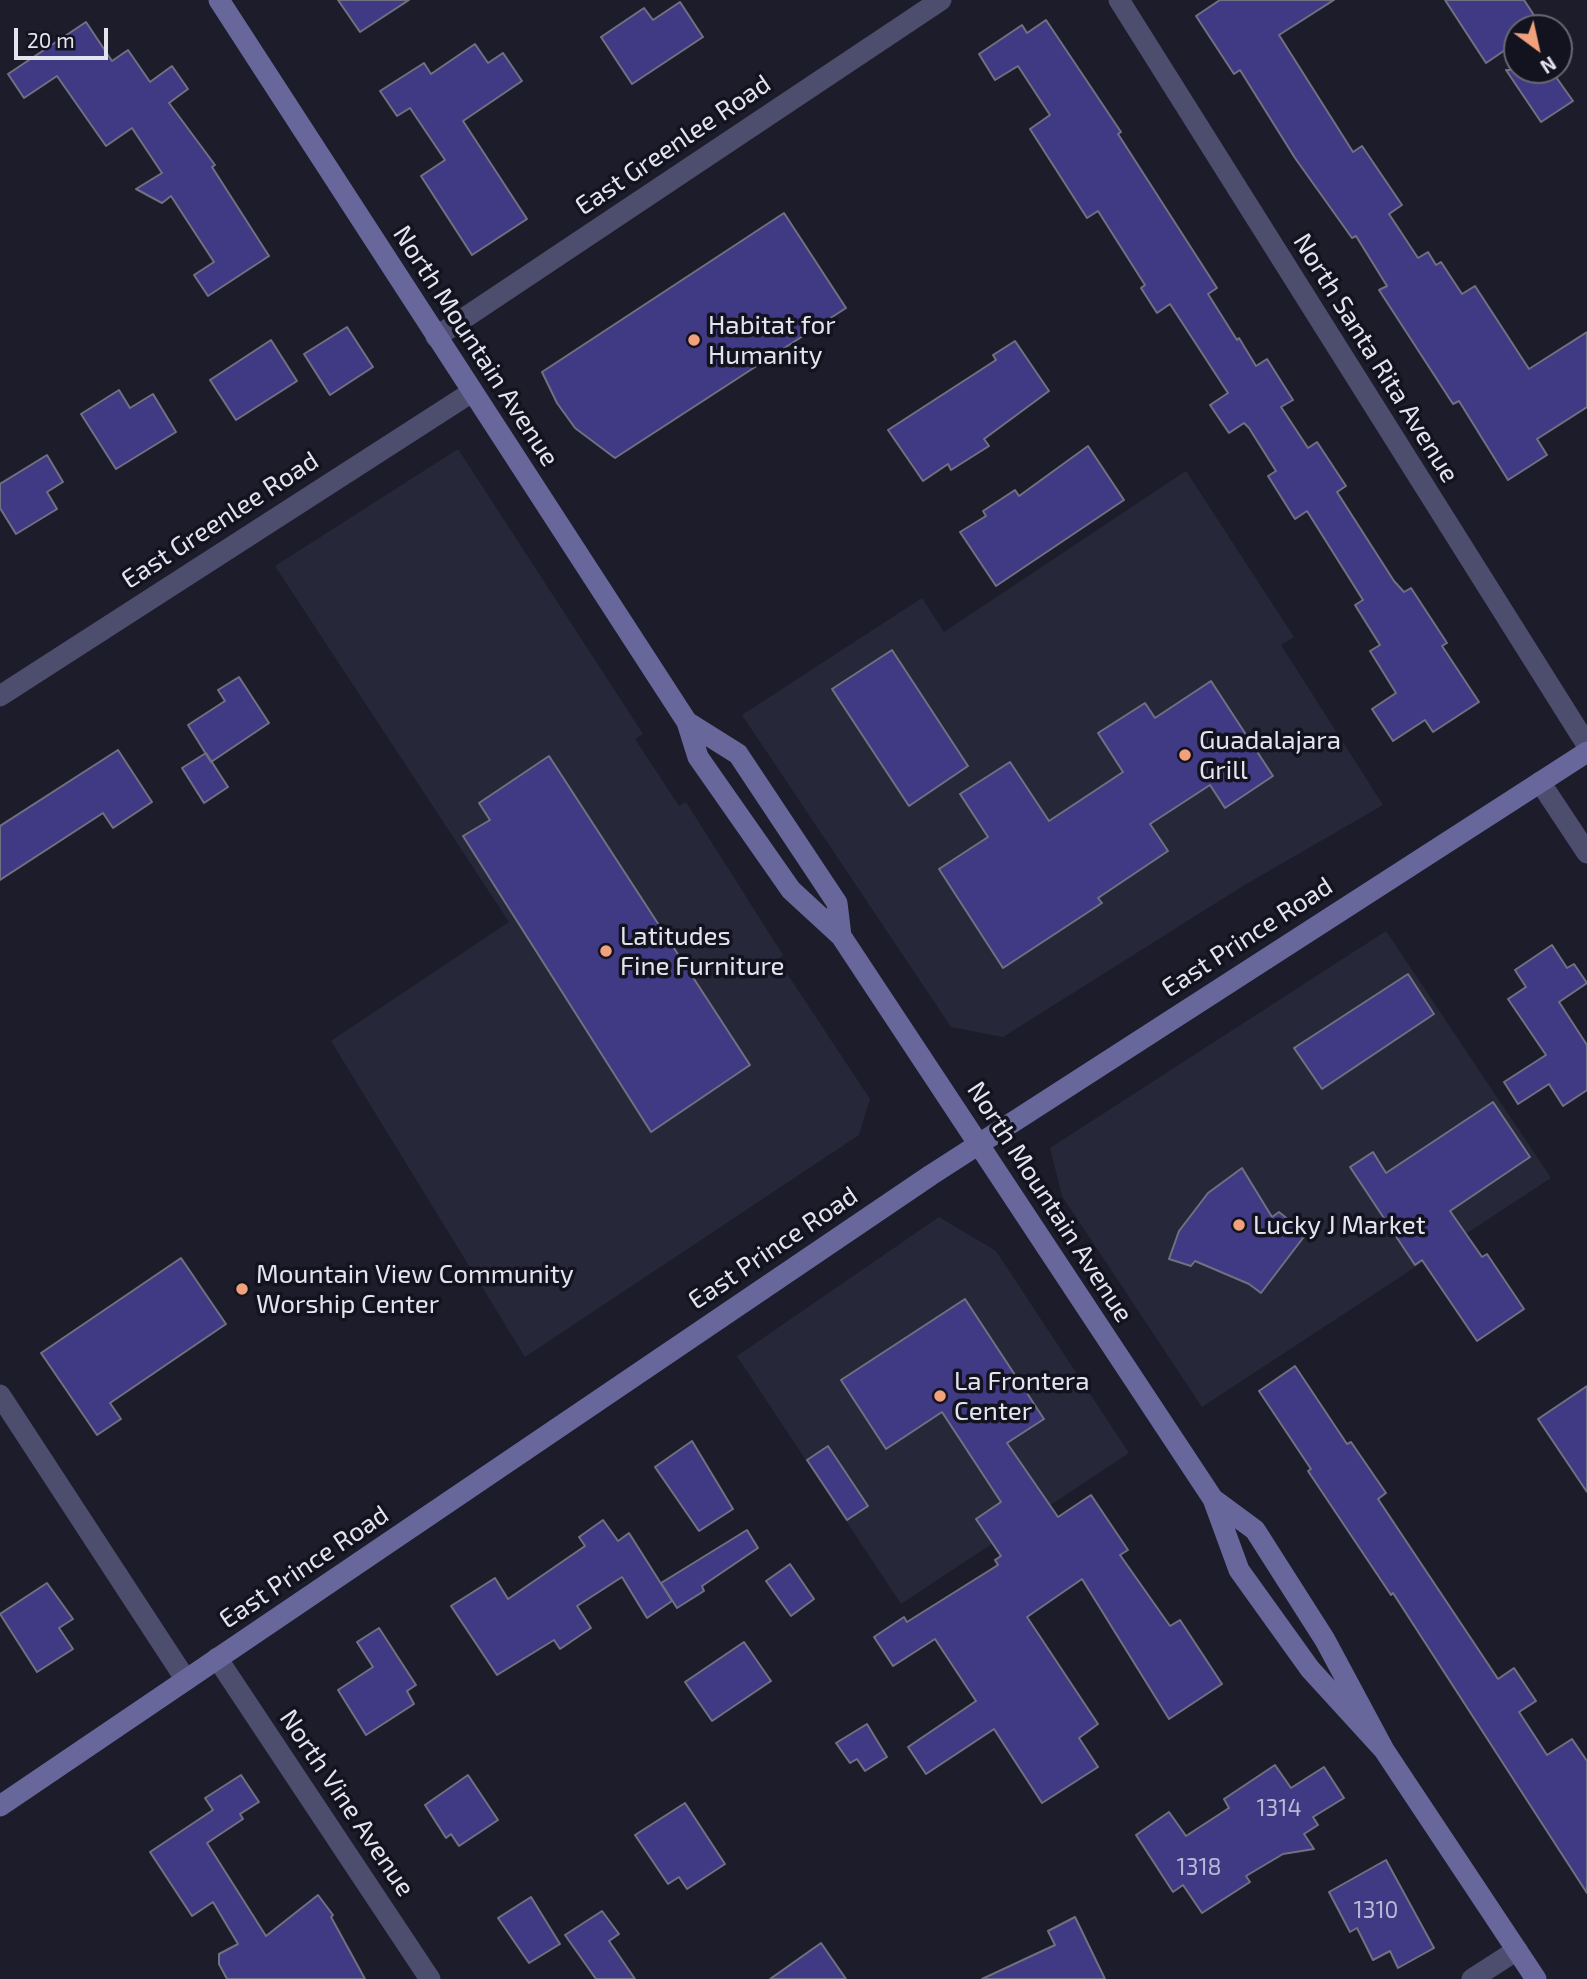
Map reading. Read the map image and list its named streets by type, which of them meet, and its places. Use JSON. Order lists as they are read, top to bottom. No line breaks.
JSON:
{"streets":{"street":["East Greenlee Road","North Mountain Avenue","North Santa Rita Avenue","East Prince Road","North Vine Avenue"]},"crossings":[["East Greenlee Road","North Mountain Avenue"],["North Mountain Avenue","East Prince Road"],["East Prince Road","North Vine Avenue"]],"places":["Habitat for Humanity","Guadalajara Grill","Latitudes Fine Furniture","Lucky J Market","Mountain View Community Worship Center","La Frontera Center"],"house_numbers":["1314","1318","1310"],"scale_bar":"20 m","north":"bottom right"}
